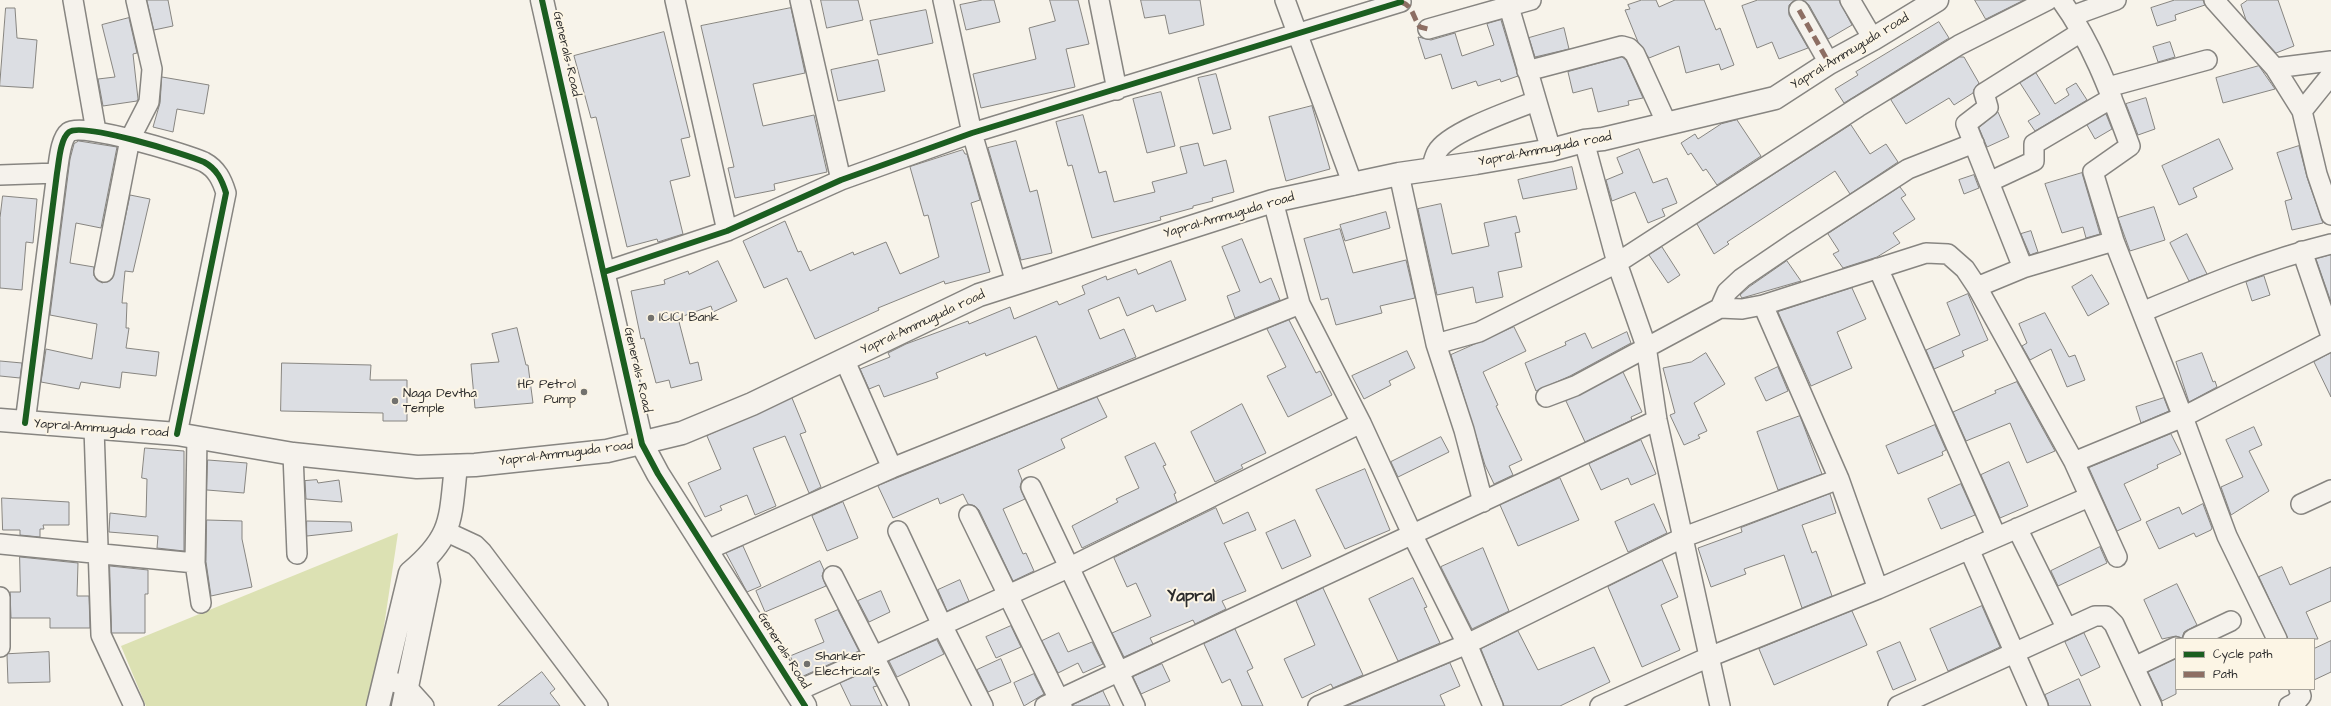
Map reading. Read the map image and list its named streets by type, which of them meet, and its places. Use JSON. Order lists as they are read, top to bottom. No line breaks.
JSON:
{"streets":{"main road":["Yapral-Ammuguda road","Generals Road"]},"crossings":[["Yapral-Ammuguda road","Generals Road"]],"districts":["Yapral"],"places":["ICICI Bank","HP Petrol Pump","Naga Devtha Temple","Shanker Electrical's"],"legend":["Cycle path","Path"]}
